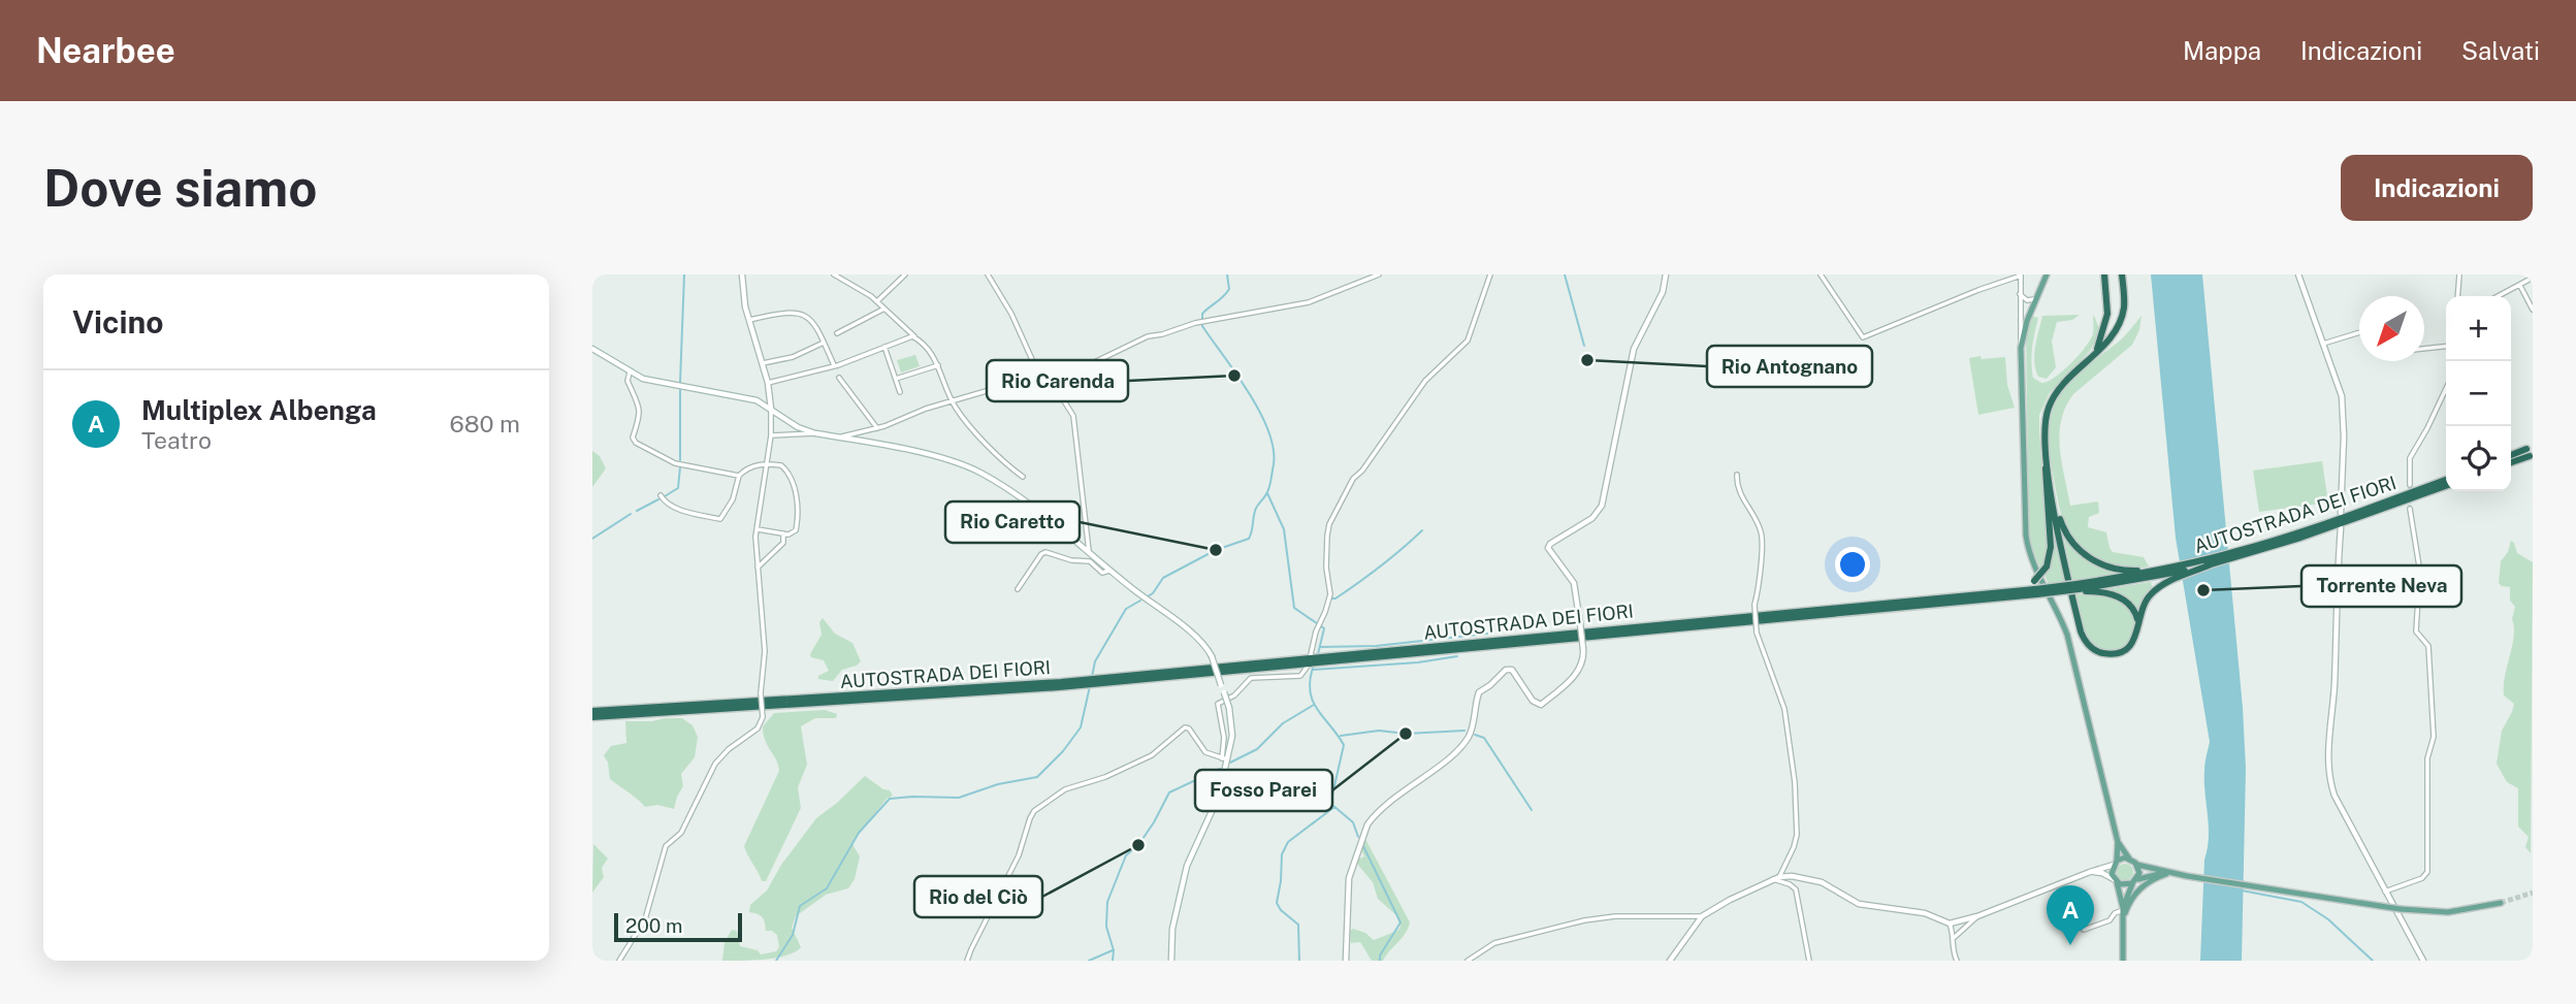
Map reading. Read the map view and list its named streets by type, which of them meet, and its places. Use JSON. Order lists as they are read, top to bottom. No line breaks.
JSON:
{"streets":{"highway":["AUTOSTRADA DEI FIORI"]},"places":["Rio Antognano","Rio Carenda","Rio Caretto","Torrente Neva","Fosso Parei","Rio del Ciò"],"scale_bar":"200 m","north":"bottom left","page":{"header":"Nearbee","nav":["Mappa","Indicazioni","Salvati"],"buttons":"Indicazioni","title":"Dove siamo","heading":"Vicino","map_buttons":["+","−"],"list":[{"mark":"A","name":"Multiplex Albenga","note":"Teatro","value":"680 m"}],"pins":"A","scale":"200 m"}}
